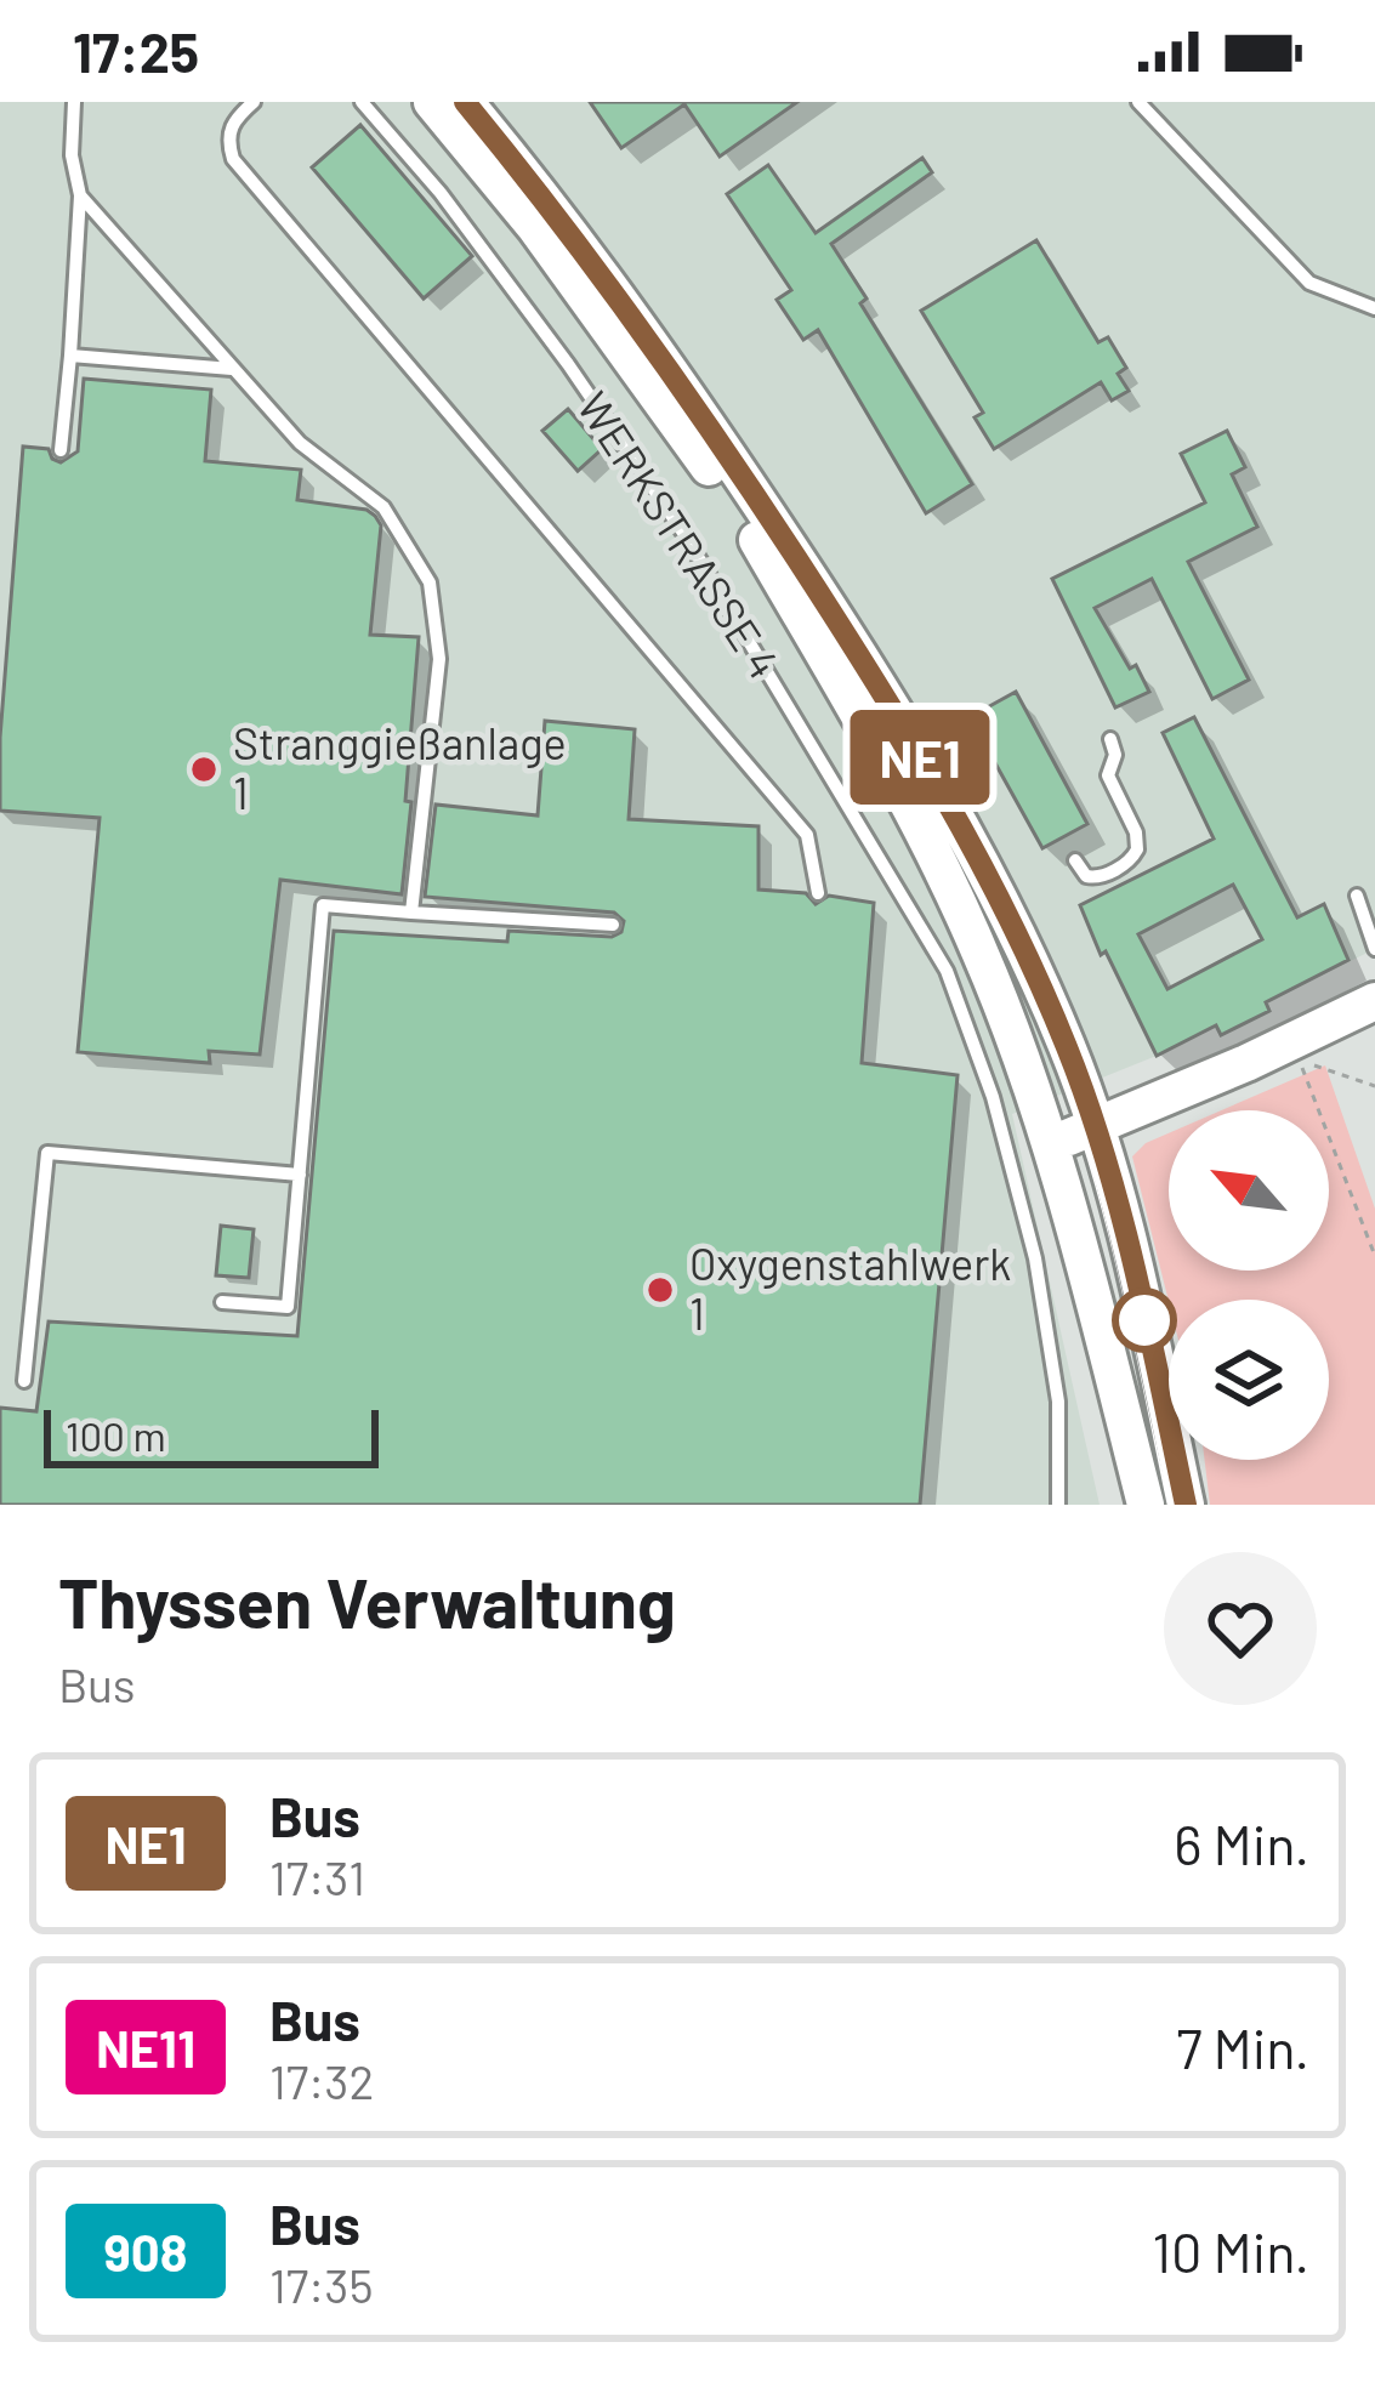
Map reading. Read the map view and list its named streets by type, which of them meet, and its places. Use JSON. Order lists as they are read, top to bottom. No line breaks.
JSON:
{"streets":{"lane":["WERKSTRASSE 4"]},"places":["Stranggießanlage 1","Oxygenstahlwerk 1"],"lines":["bus line NE1"],"scale_bar":"100 m","north":"top left","page":{"status":"17:25","on_map":"NE1","scale":"100 m","heading":["Thyssen Verwaltung","Bus"],"list":[{"mark":"NE1","name":"Bus","note":"17:31","value":"6 Min."},{"mark":"NE11","name":"Bus","note":"17:32","value":"7 Min."},{"mark":"908","name":"Bus","note":"17:35","value":"10 Min."}]}}
